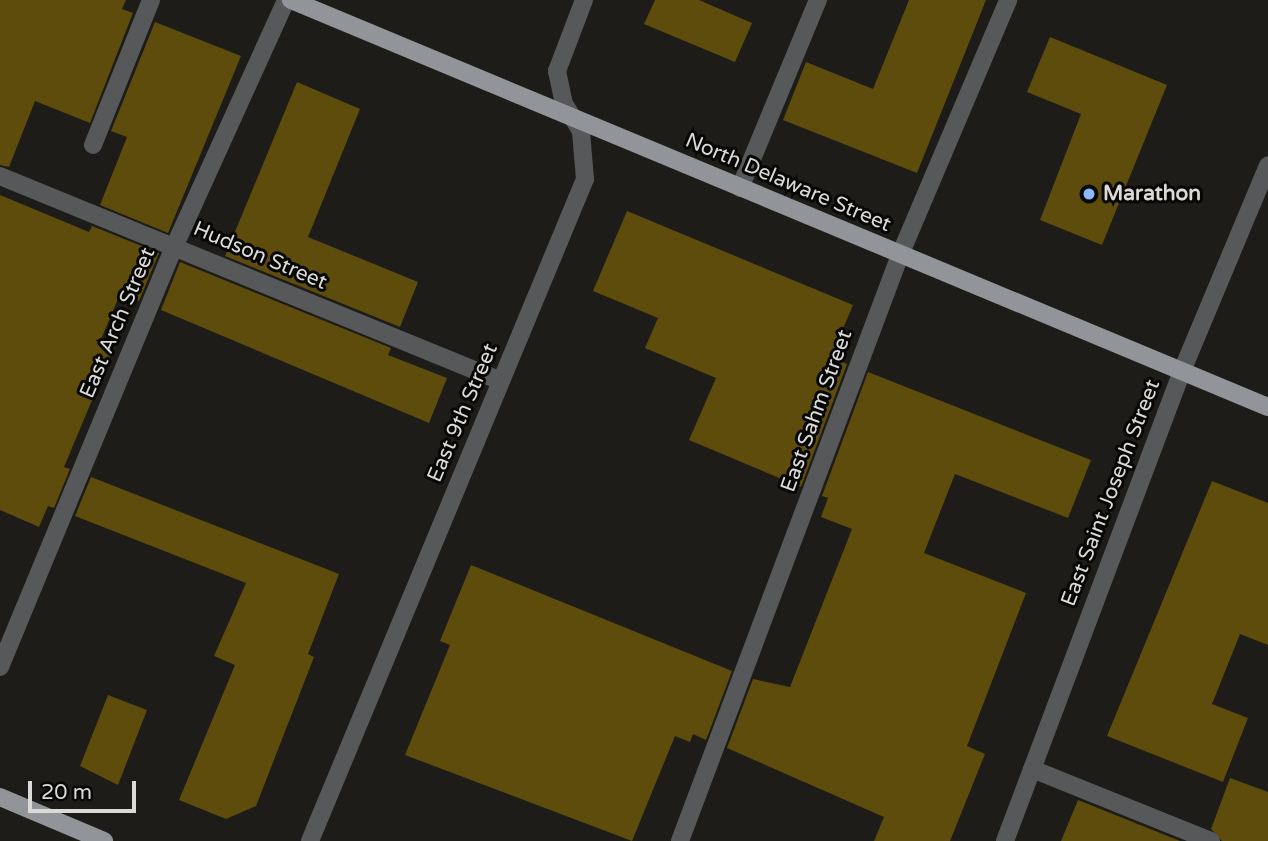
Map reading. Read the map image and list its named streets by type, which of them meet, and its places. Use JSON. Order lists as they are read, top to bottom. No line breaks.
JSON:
{"streets":{"main road":["North Delaware Street"],"street":["Hudson Street","East Arch Street","East Sahm Street","East 9th Street","East Saint Joseph Street"]},"crossings":[["North Delaware Street","East Arch Street"],["North Delaware Street","East Sahm Street"],["North Delaware Street","East 9th Street"],["North Delaware Street","East Saint Joseph Street"],["Hudson Street","East Arch Street"],["Hudson Street","East 9th Street"]],"places":["Marathon"],"scale_bar":"20 m"}
